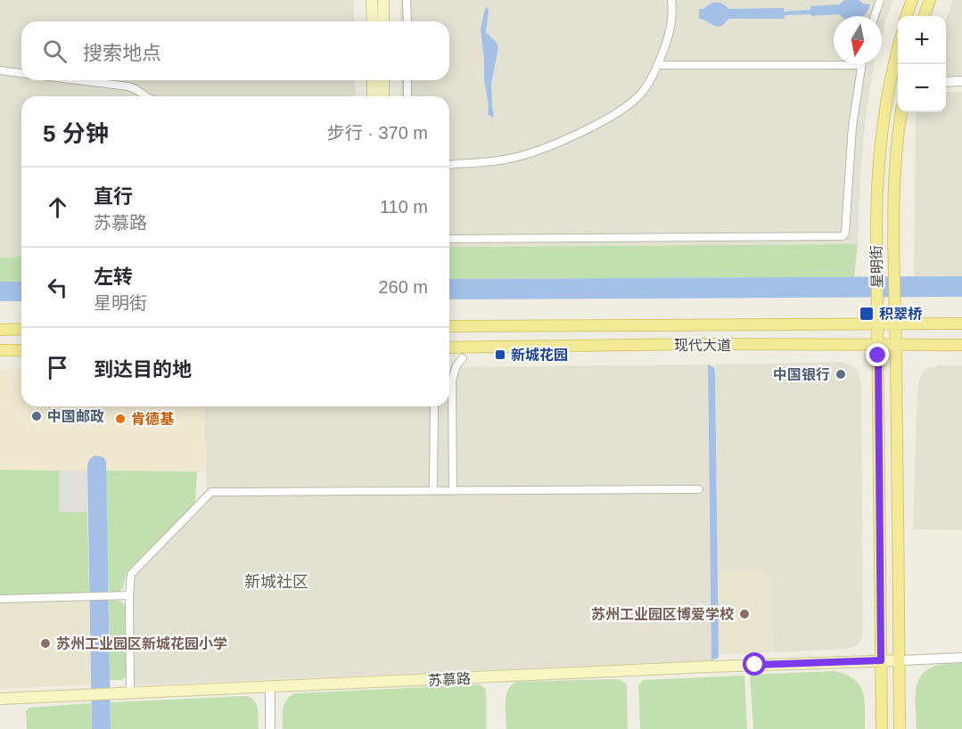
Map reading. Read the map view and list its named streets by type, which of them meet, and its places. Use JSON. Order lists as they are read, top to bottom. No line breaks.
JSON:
{"streets":{"main road":["星明街","现代大道","苏慕路"]},"crossings":[["星明街","现代大道"],["星明街","苏慕路"]],"districts":["新城社区"],"places":{"transit":["积翠桥","新城花园"],"other":["中国银行","中国邮政","肯德基","苏州工业园区博爱学校","苏州工业园区新城花园小学"]},"north":"bottom","page":{"map_buttons":["+","−"],"search":"搜索地点","heading":["5 分钟","步行 · 370 m"],"list":[["直行","苏慕路","110 m"],["左转","星明街","260 m"],"到达目的地"]}}
